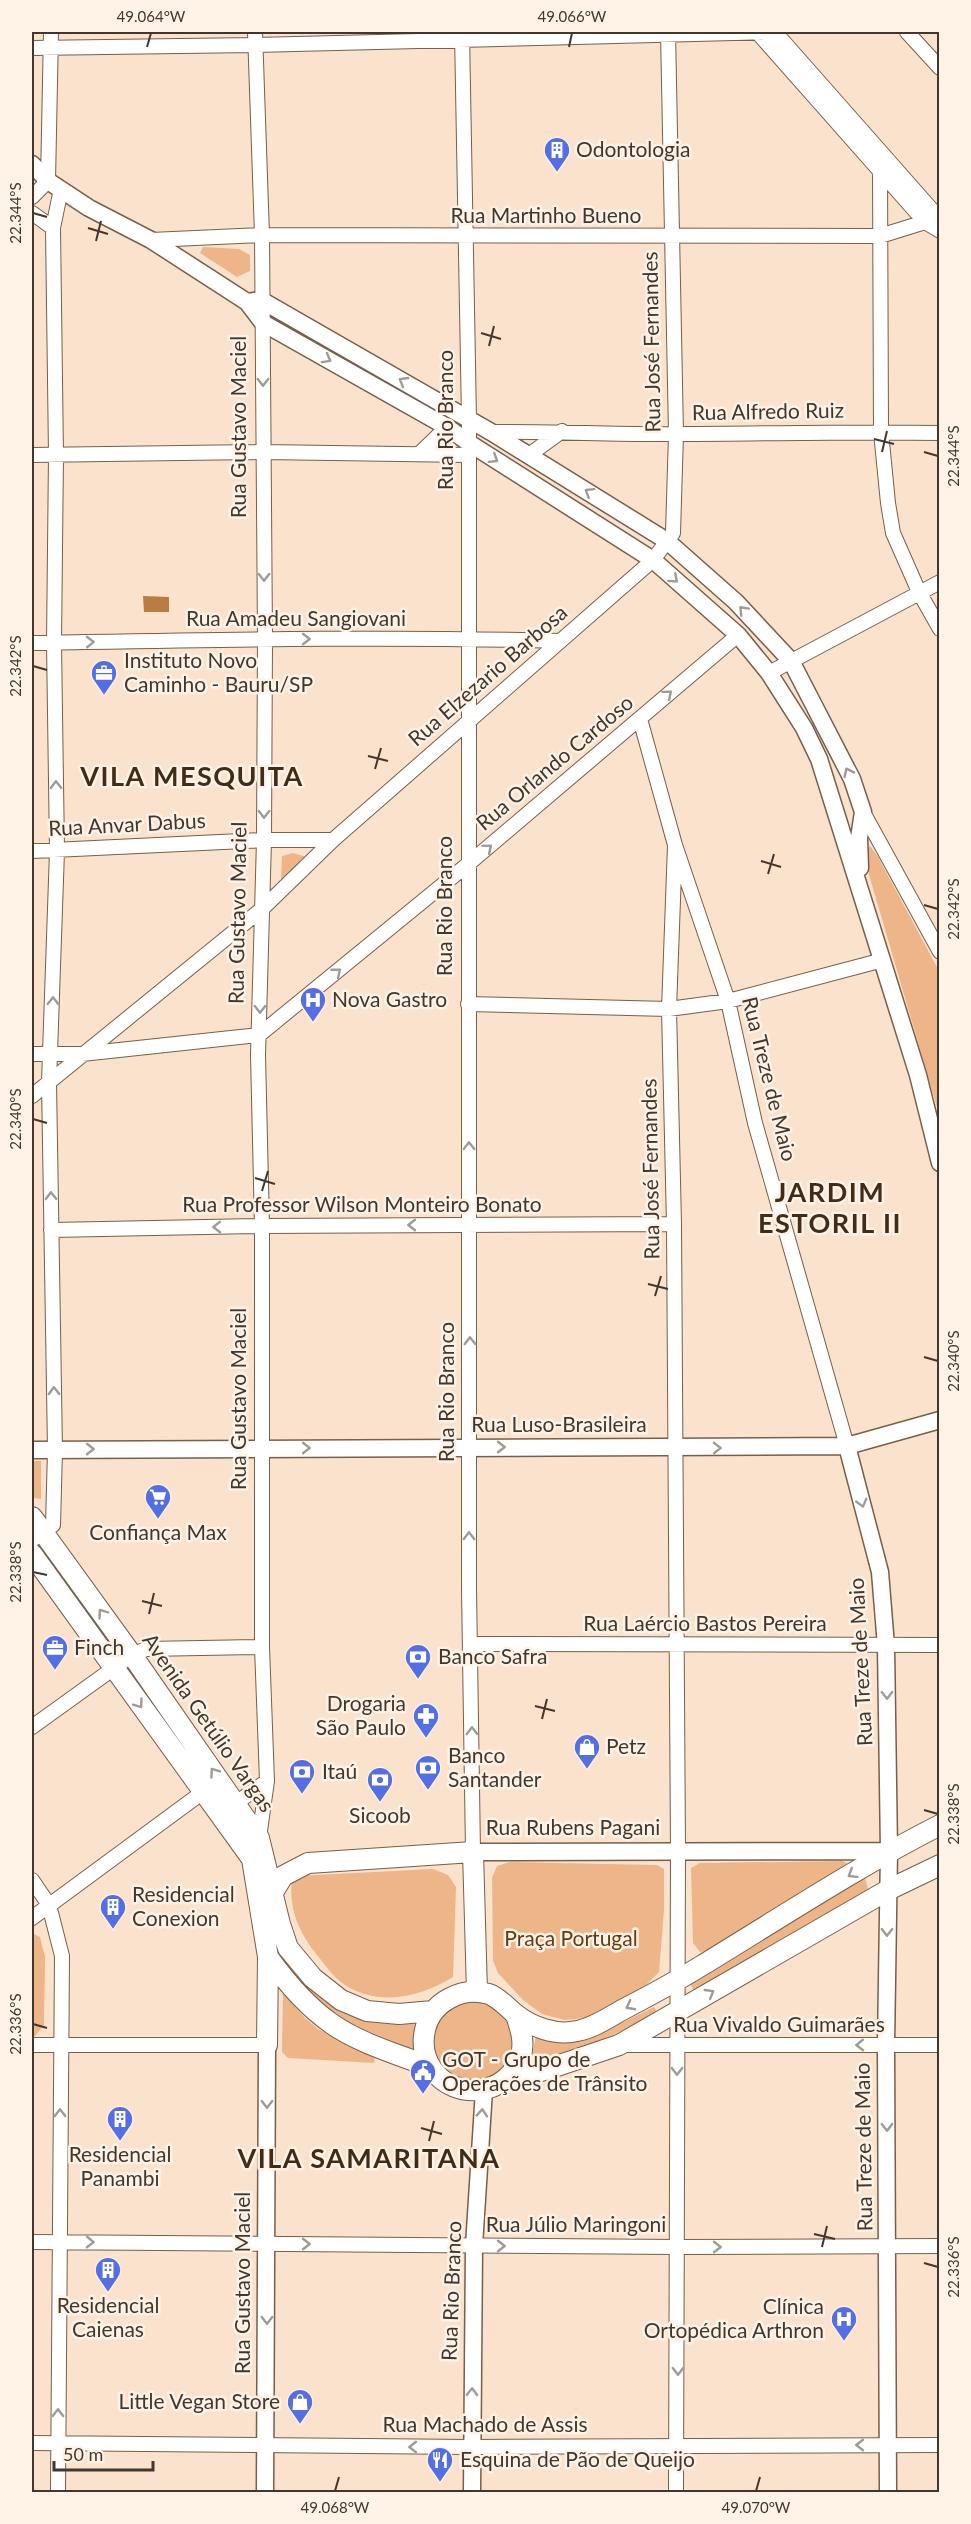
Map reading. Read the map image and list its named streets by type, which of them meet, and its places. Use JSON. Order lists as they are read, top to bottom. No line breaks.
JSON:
{"streets":{"main road":["Rua Gustavo Maciel","Avenida Getúlio Vargas","Rua Rubens Pagani"],"street":["Rua Martinho Bueno","Rua José Fernandes","Rua Alfredo Ruiz","Rua Rio Branco","Rua Amadeu Sangiovani","Rua Elzezario Barbosa","Rua Orlando Cardoso","Rua Anvar Dabus","Rua Treze de Maio","Rua Professor Wilson Monteiro Bonato","Rua Luso-Brasileira","Rua Laércio Bastos Pereira","Rua Vivaldo Guimarães","Rua Júlio Maringoni","Rua Machado de Assis"]},"crossings":[["Rua Martinho Bueno","Rua José Fernandes"],["Rua Martinho Bueno","Rua Rio Branco"],["Rua José Fernandes","Rua Alfredo Ruiz"],["Rua José Fernandes","Rua Elzezario Barbosa"],["Rua José Fernandes","Rua Treze de Maio"],["Rua José Fernandes","Rua Professor Wilson Monteiro Bonato"],["Rua José Fernandes","Rua Luso-Brasileira"],["Rua José Fernandes","Rua Laércio Bastos Pereira"],["Rua José Fernandes","Rua Rubens Pagani"],["Rua Rio Branco","Rua Amadeu Sangiovani"],["Rua Rio Branco","Rua Elzezario Barbosa"],["Rua Rio Branco","Rua Orlando Cardoso"],["Rua Rio Branco","Rua Professor Wilson Monteiro Bonato"],["Rua Rio Branco","Rua Luso-Brasileira"],["Rua Rio Branco","Rua Laércio Bastos Pereira"],["Rua Rio Branco","Rua Rubens Pagani"],["Rua Rio Branco","Rua Júlio Maringoni"],["Rua Rio Branco","Rua Machado de Assis"],["Rua Gustavo Maciel","Rua Amadeu Sangiovani"],["Rua Gustavo Maciel","Rua Elzezario Barbosa"],["Rua Gustavo Maciel","Rua Orlando Cardoso"],["Rua Gustavo Maciel","Rua Anvar Dabus"],["Rua Gustavo Maciel","Rua Professor Wilson Monteiro Bonato"],["Rua Gustavo Maciel","Rua Luso-Brasileira"],["Rua Gustavo Maciel","Avenida Getúlio Vargas"],["Rua Gustavo Maciel","Rua Júlio Maringoni"],["Rua Gustavo Maciel","Rua Machado de Assis"],["Rua Amadeu Sangiovani","Rua Elzezario Barbosa"],["Rua Elzezario Barbosa","Rua Anvar Dabus"],["Rua Orlando Cardoso","Rua Treze de Maio"],["Rua Treze de Maio","Rua Luso-Brasileira"],["Rua Treze de Maio","Rua Laércio Bastos Pereira"],["Rua Treze de Maio","Rua Rubens Pagani"],["Rua Treze de Maio","Rua Vivaldo Guimarães"],["Rua Treze de Maio","Rua Júlio Maringoni"],["Rua Treze de Maio","Rua Machado de Assis"]],"one_way":["Rua Rio Branco","Rua Gustavo Maciel","Rua Amadeu Sangiovani","Rua Orlando Cardoso","Rua Treze de Maio","Rua Professor Wilson Monteiro Bonato","Rua Luso-Brasileira","Rua Vivaldo Guimarães","Rua Júlio Maringoni","Rua Machado de Assis"],"districts":["VILA MESQUITA","JARDIM ESTORIL II","VILA SAMARITANA"],"parks":["Praça Portugal"],"places":{"building":["Odontologia","Residencial Conexion","Residencial Panambi","Residencial Caienas"],"office":["Instituto Novo Caminho - Bauru/SP","Finch"],"hospital":["Nova Gastro","Clínica Ortopédica Arthron"],"supermarket":["Confiança Max"],"bank":["Banco Safra","Banco Santander","Itaú","Sicoob"],"pharmacy":["Drogaria São Paulo"],"shop":["Petz","Little Vegan Store"],"public building":["GOT - Grupo de Operações de Trânsito"],"restaurant":["Esquina de Pão de Queijo"]},"scale_bar":"50 m","coordinates":["49.064°W","49.066°W","22.344°S","22.342°S","22.340°S","22.338°S","22.336°S","49.068°W","49.070°W"]}
